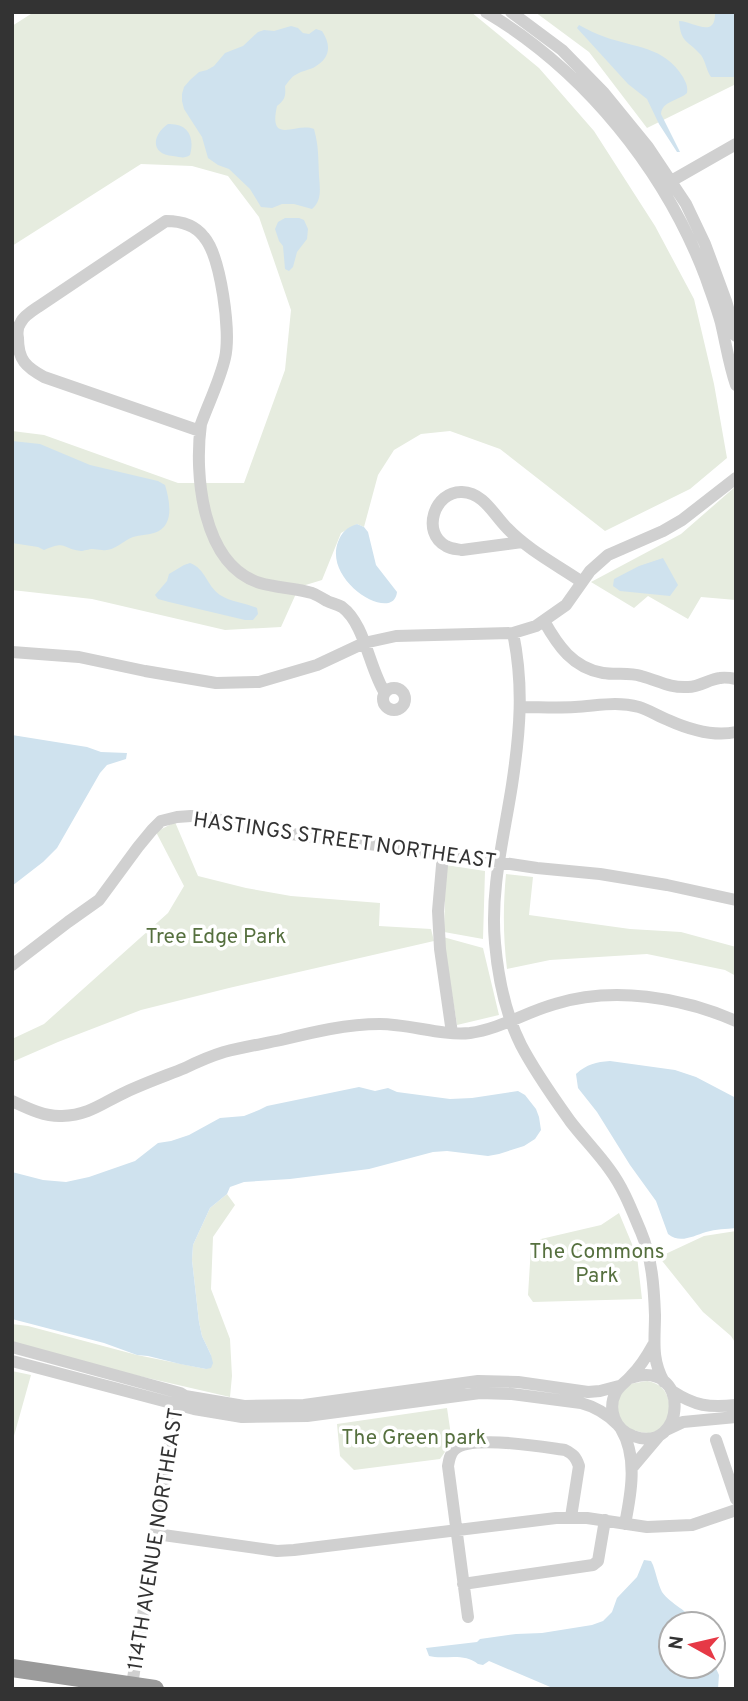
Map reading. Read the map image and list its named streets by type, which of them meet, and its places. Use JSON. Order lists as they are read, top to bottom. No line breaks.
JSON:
{"streets":{"street":["HASTINGS STREET NORTHEAST","114TH AVENUE NORTHEAST"]},"parks":["Tree Edge Park","The Commons Park","The Green park"],"north":"left"}
